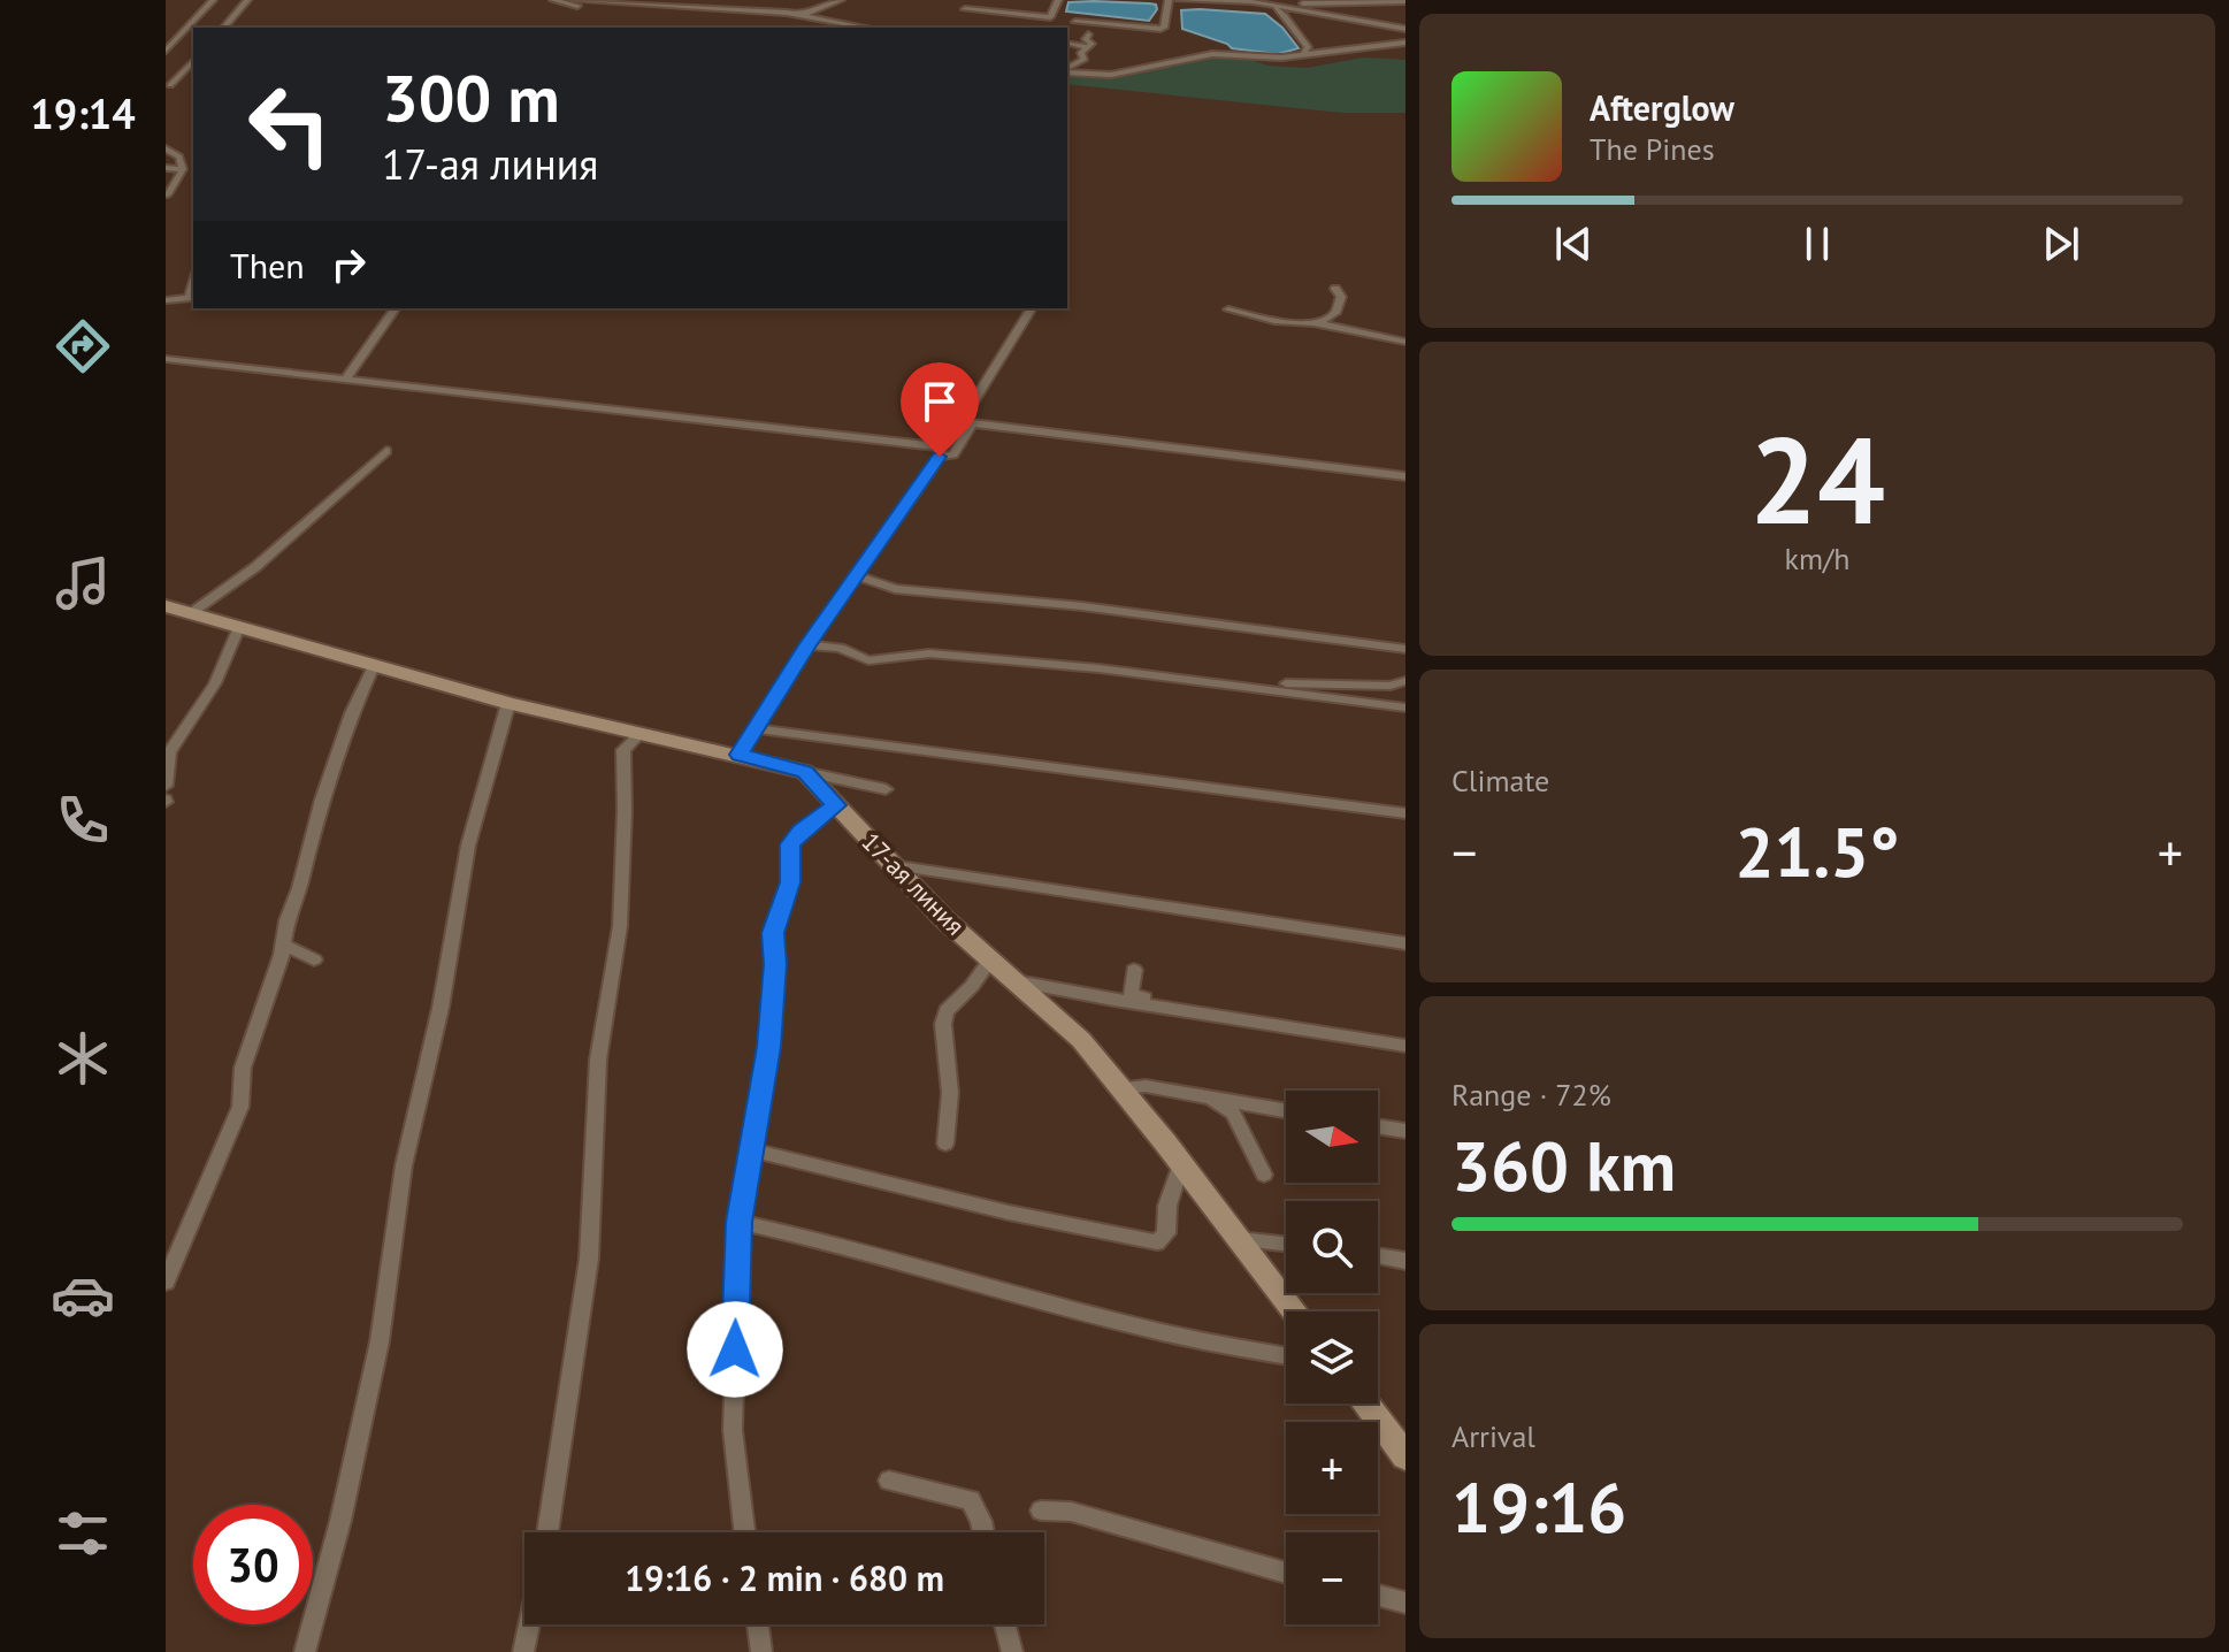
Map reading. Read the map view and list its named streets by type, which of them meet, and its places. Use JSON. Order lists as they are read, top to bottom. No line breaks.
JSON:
{"streets":{"street":["17-ая линия"]},"north":"right","page":{"tabs":"19:14","turn":["300 m","17-ая линия"],"song":["Afterglow","The Pines"],"then":"Then","tile":[["24","km/h"],"Climate",["Range · 72%","360 km"],["Arrival","19:16"]],"heat":["−","21.5°","+"],"map_buttons":["+","−"],"limit":"30","trip":"19:16 · 2 min · 680 m"}}
